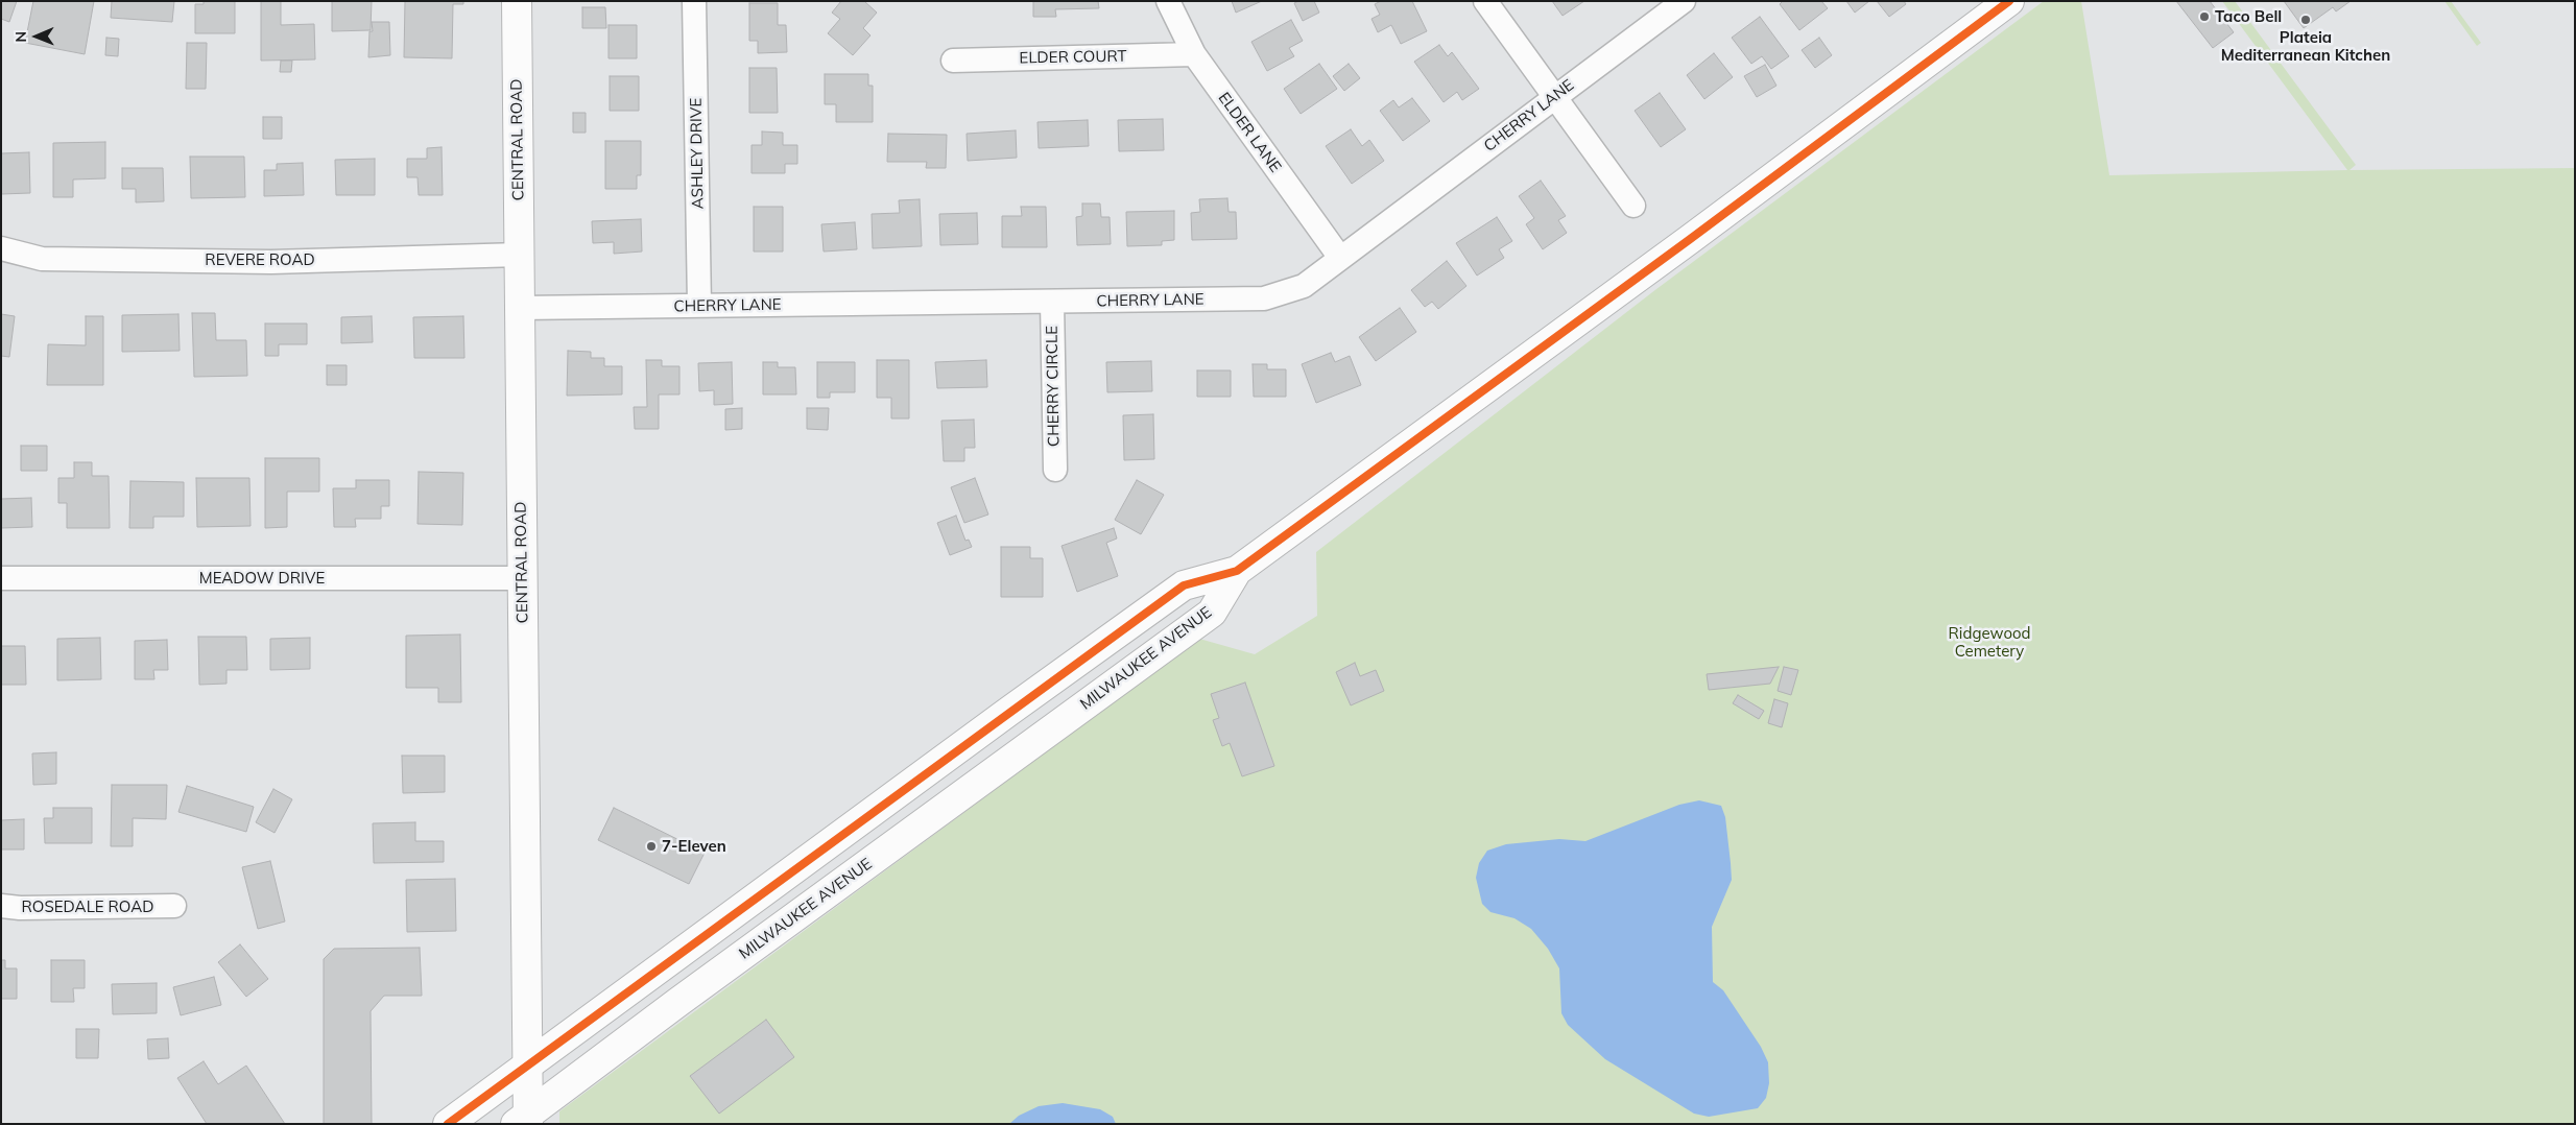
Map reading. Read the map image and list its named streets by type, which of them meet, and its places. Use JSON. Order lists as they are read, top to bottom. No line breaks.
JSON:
{"streets":{"main road":["CENTRAL ROAD","MILWAUKEE AVENUE"],"street":["ELDER COURT","CHERRY LANE","ELDER LANE","ASHLEY DRIVE","REVERE ROAD","CHERRY CIRCLE","MEADOW DRIVE","ROSEDALE ROAD"]},"crossings":[["ELDER COURT","ELDER LANE"],["CHERRY LANE","ELDER LANE"],["CHERRY LANE","CENTRAL ROAD"],["CHERRY LANE","ASHLEY DRIVE"],["CHERRY LANE","CHERRY CIRCLE"],["CENTRAL ROAD","REVERE ROAD"],["CENTRAL ROAD","MEADOW DRIVE"],["CENTRAL ROAD","MILWAUKEE AVENUE"]],"parks":["Ridgewood Cemetery"],"places":["Taco Bell","Plateia Mediterranean Kitchen","7-Eleven"],"north":"left"}
